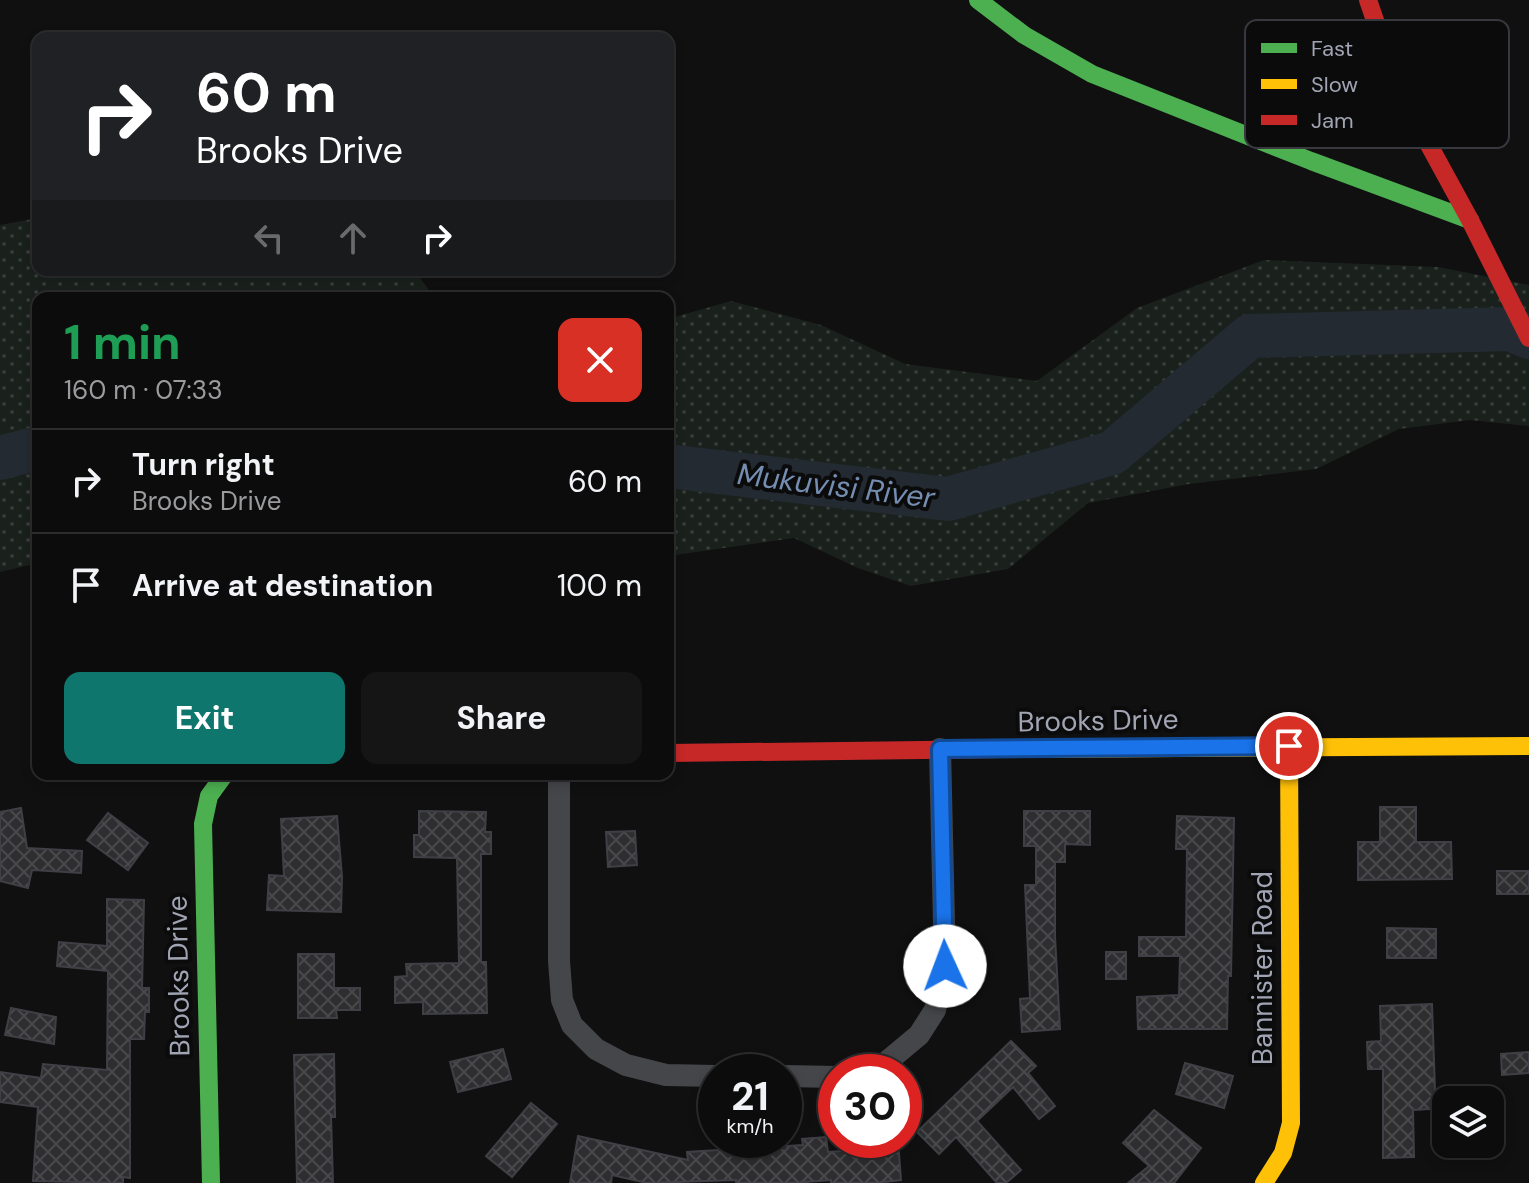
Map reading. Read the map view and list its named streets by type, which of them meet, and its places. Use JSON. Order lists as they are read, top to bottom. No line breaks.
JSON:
{"streets":{"street":["Brooks Drive","Bannister Road"]},"crossings":[["Brooks Drive","Bannister Road"]],"water":["Mukuvisi River"],"legend":["Fast","Slow","Jam"],"page":{"turn":["60 m","Brooks Drive"],"heading":["1 min","160 m · 07:33"],"list":[{"name":"Turn right","note":"Brooks Drive","value":"60 m"},{"name":"Arrive at destination","value":"100 m"}],"buttons":["Exit","Share"],"speed":"21 km/h","limit":"30"}}
